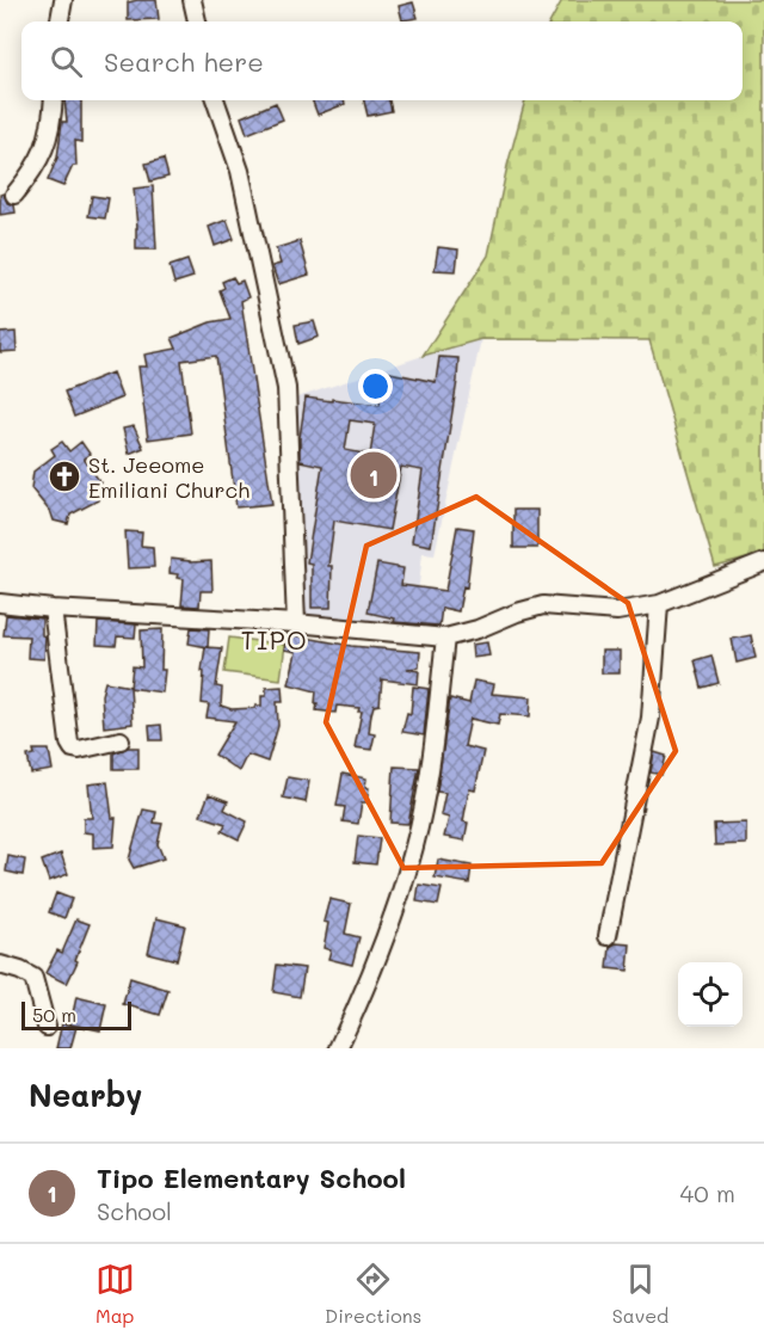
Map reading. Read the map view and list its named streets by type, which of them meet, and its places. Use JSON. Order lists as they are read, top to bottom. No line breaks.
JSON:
{"districts":["TIPO"],"places":{"church":["St. Jeeome Emiliani Church"]},"scale_bar":"50 m","page":{"search":"Search here","pins":"1","scale":"50 m","heading":"Nearby","list":[{"mark":"1","name":"Tipo Elementary School","note":"School","value":"40 m"}],"nav":["Map","Directions","Saved"]}}
